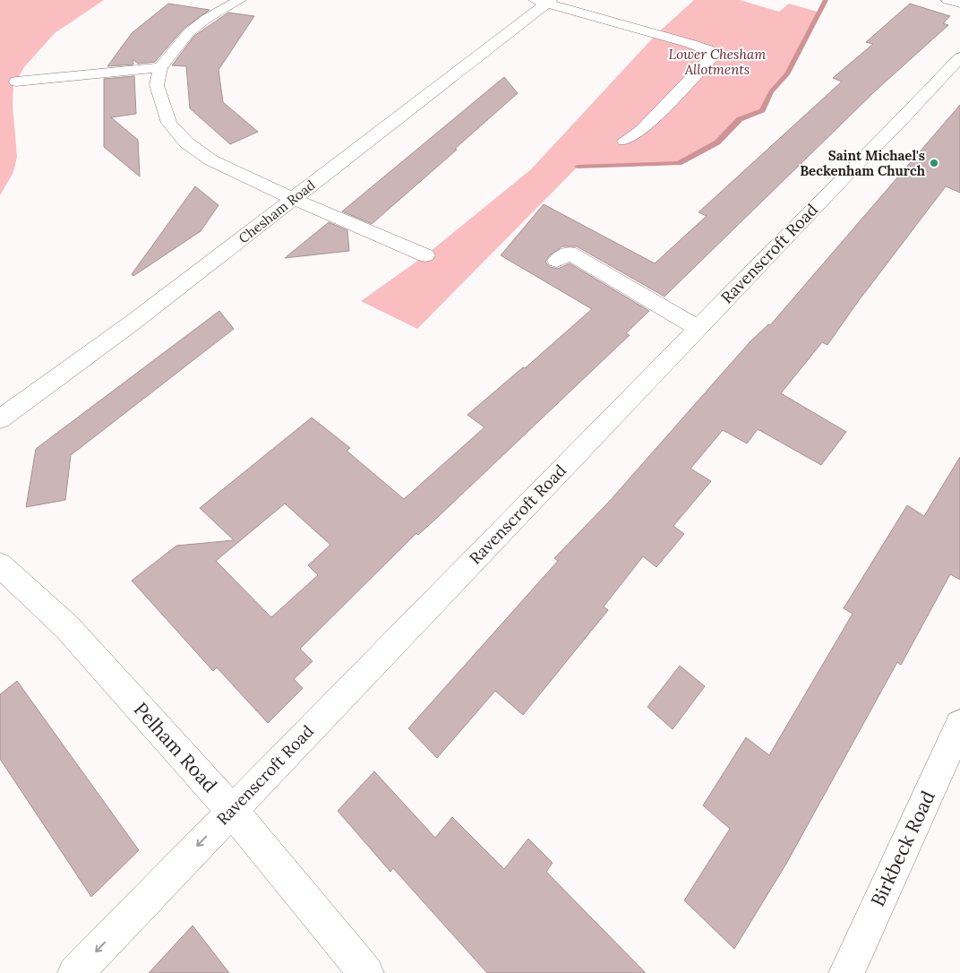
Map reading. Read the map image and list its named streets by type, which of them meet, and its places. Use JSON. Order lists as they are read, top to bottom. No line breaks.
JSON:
{"streets":{"street":["Chesham Road","Ravenscroft Road","Pelham Road","Birkbeck Road"]},"crossings":[["Ravenscroft Road","Pelham Road"]],"parks":["Lower Chesham Allotments"],"places":["Saint Michael's Beckenham Church"]}
